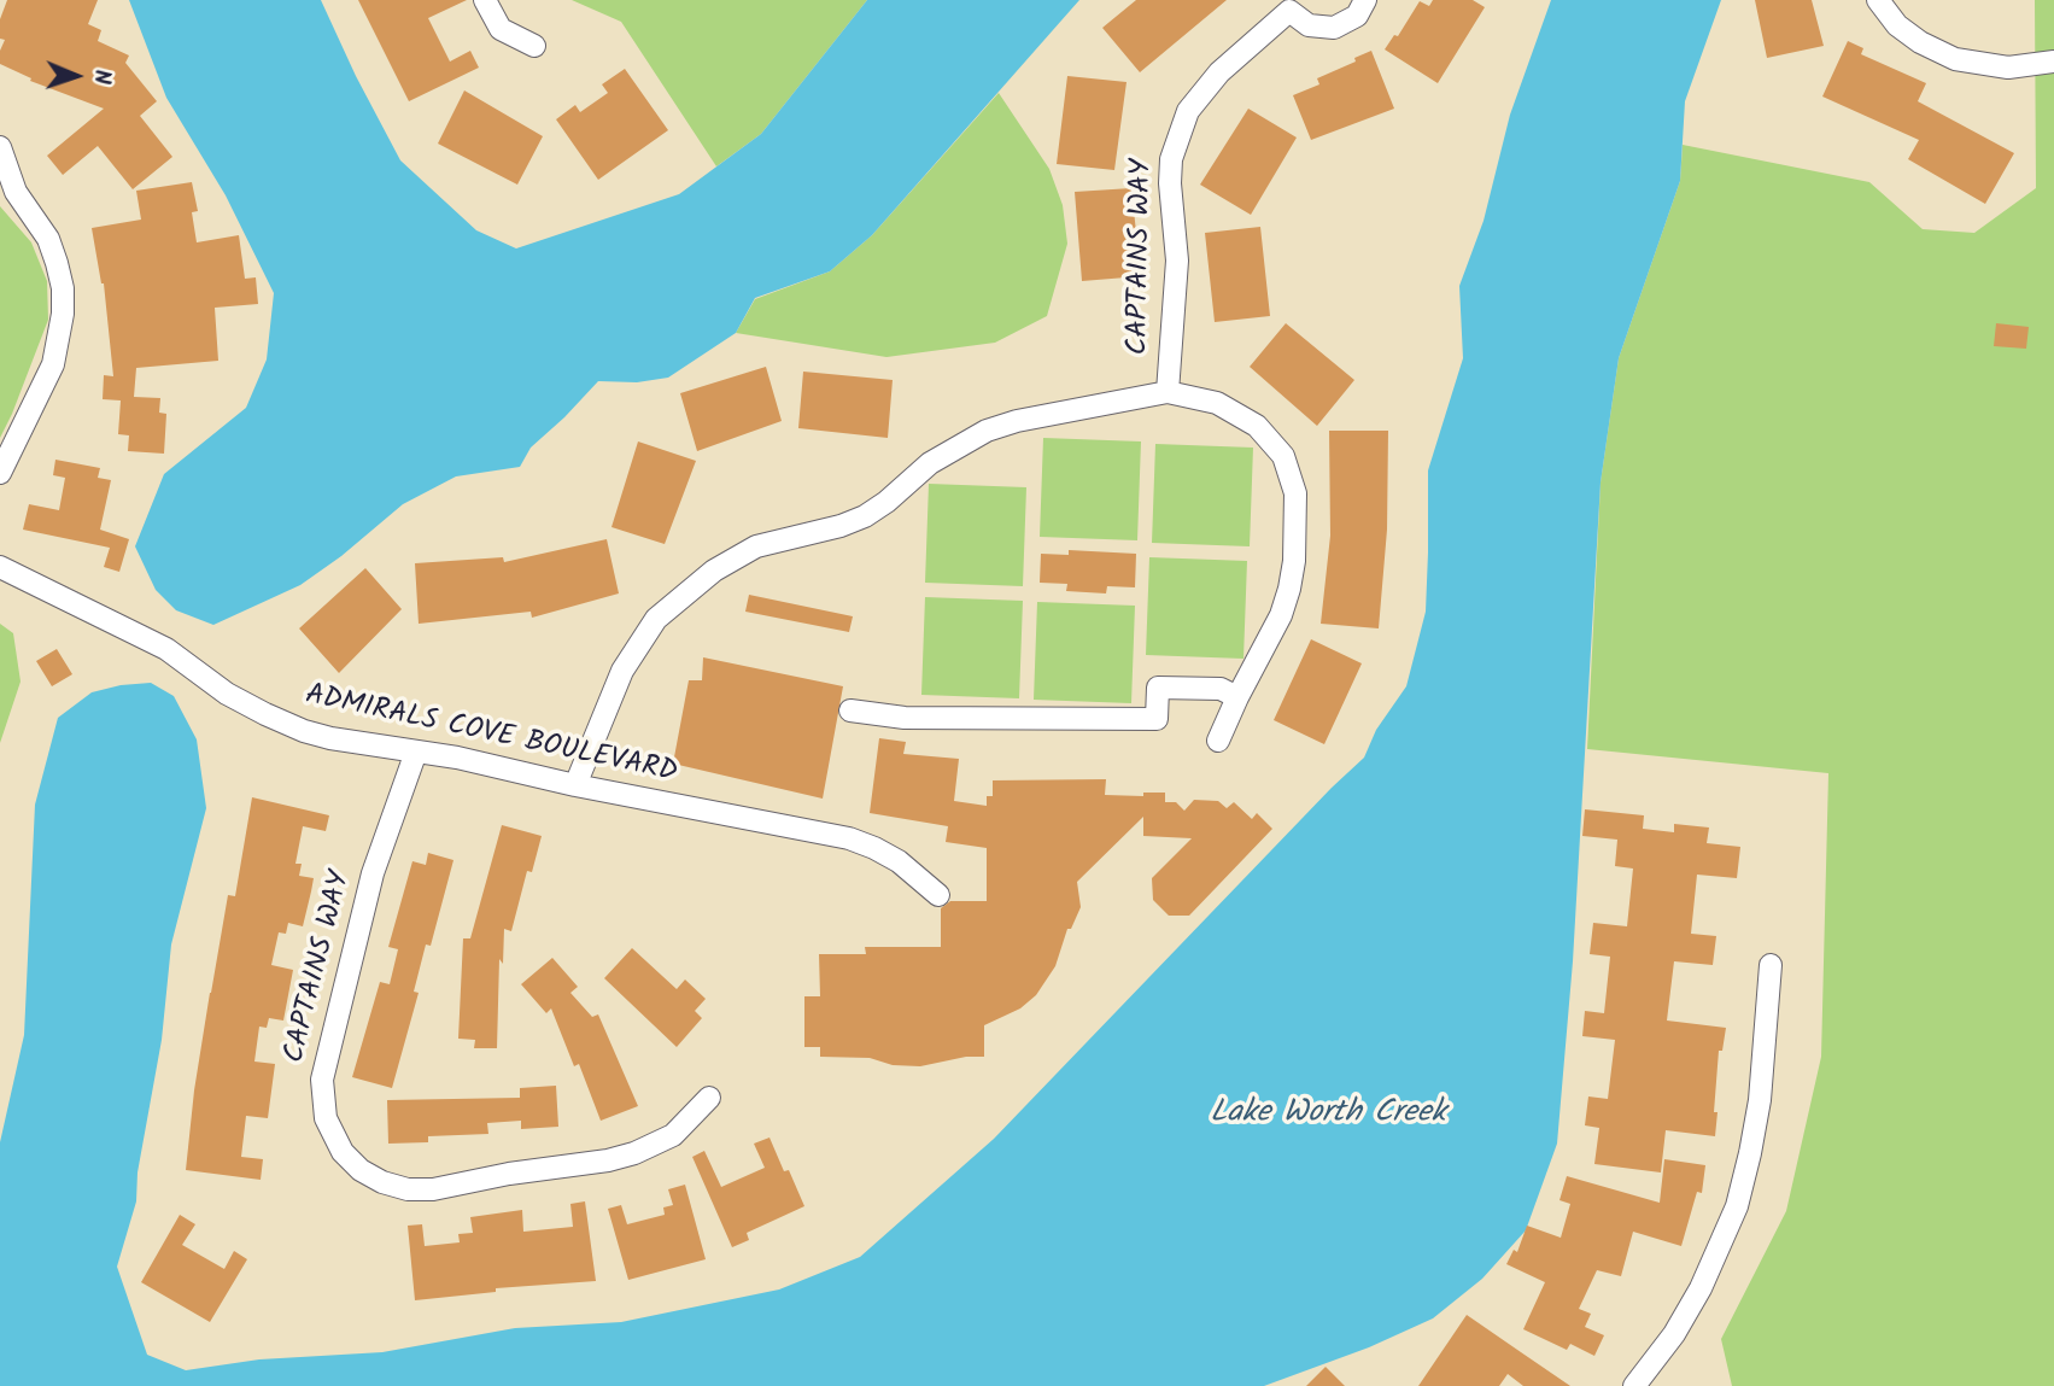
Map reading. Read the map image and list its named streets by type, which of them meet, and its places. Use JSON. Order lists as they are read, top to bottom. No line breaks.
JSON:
{"streets":{"street":["CAPTAINS WAY","ADMIRALS COVE BOULEVARD"]},"crossings":[["CAPTAINS WAY","ADMIRALS COVE BOULEVARD"]],"water":["Lake Worth Creek"],"north":"right"}
